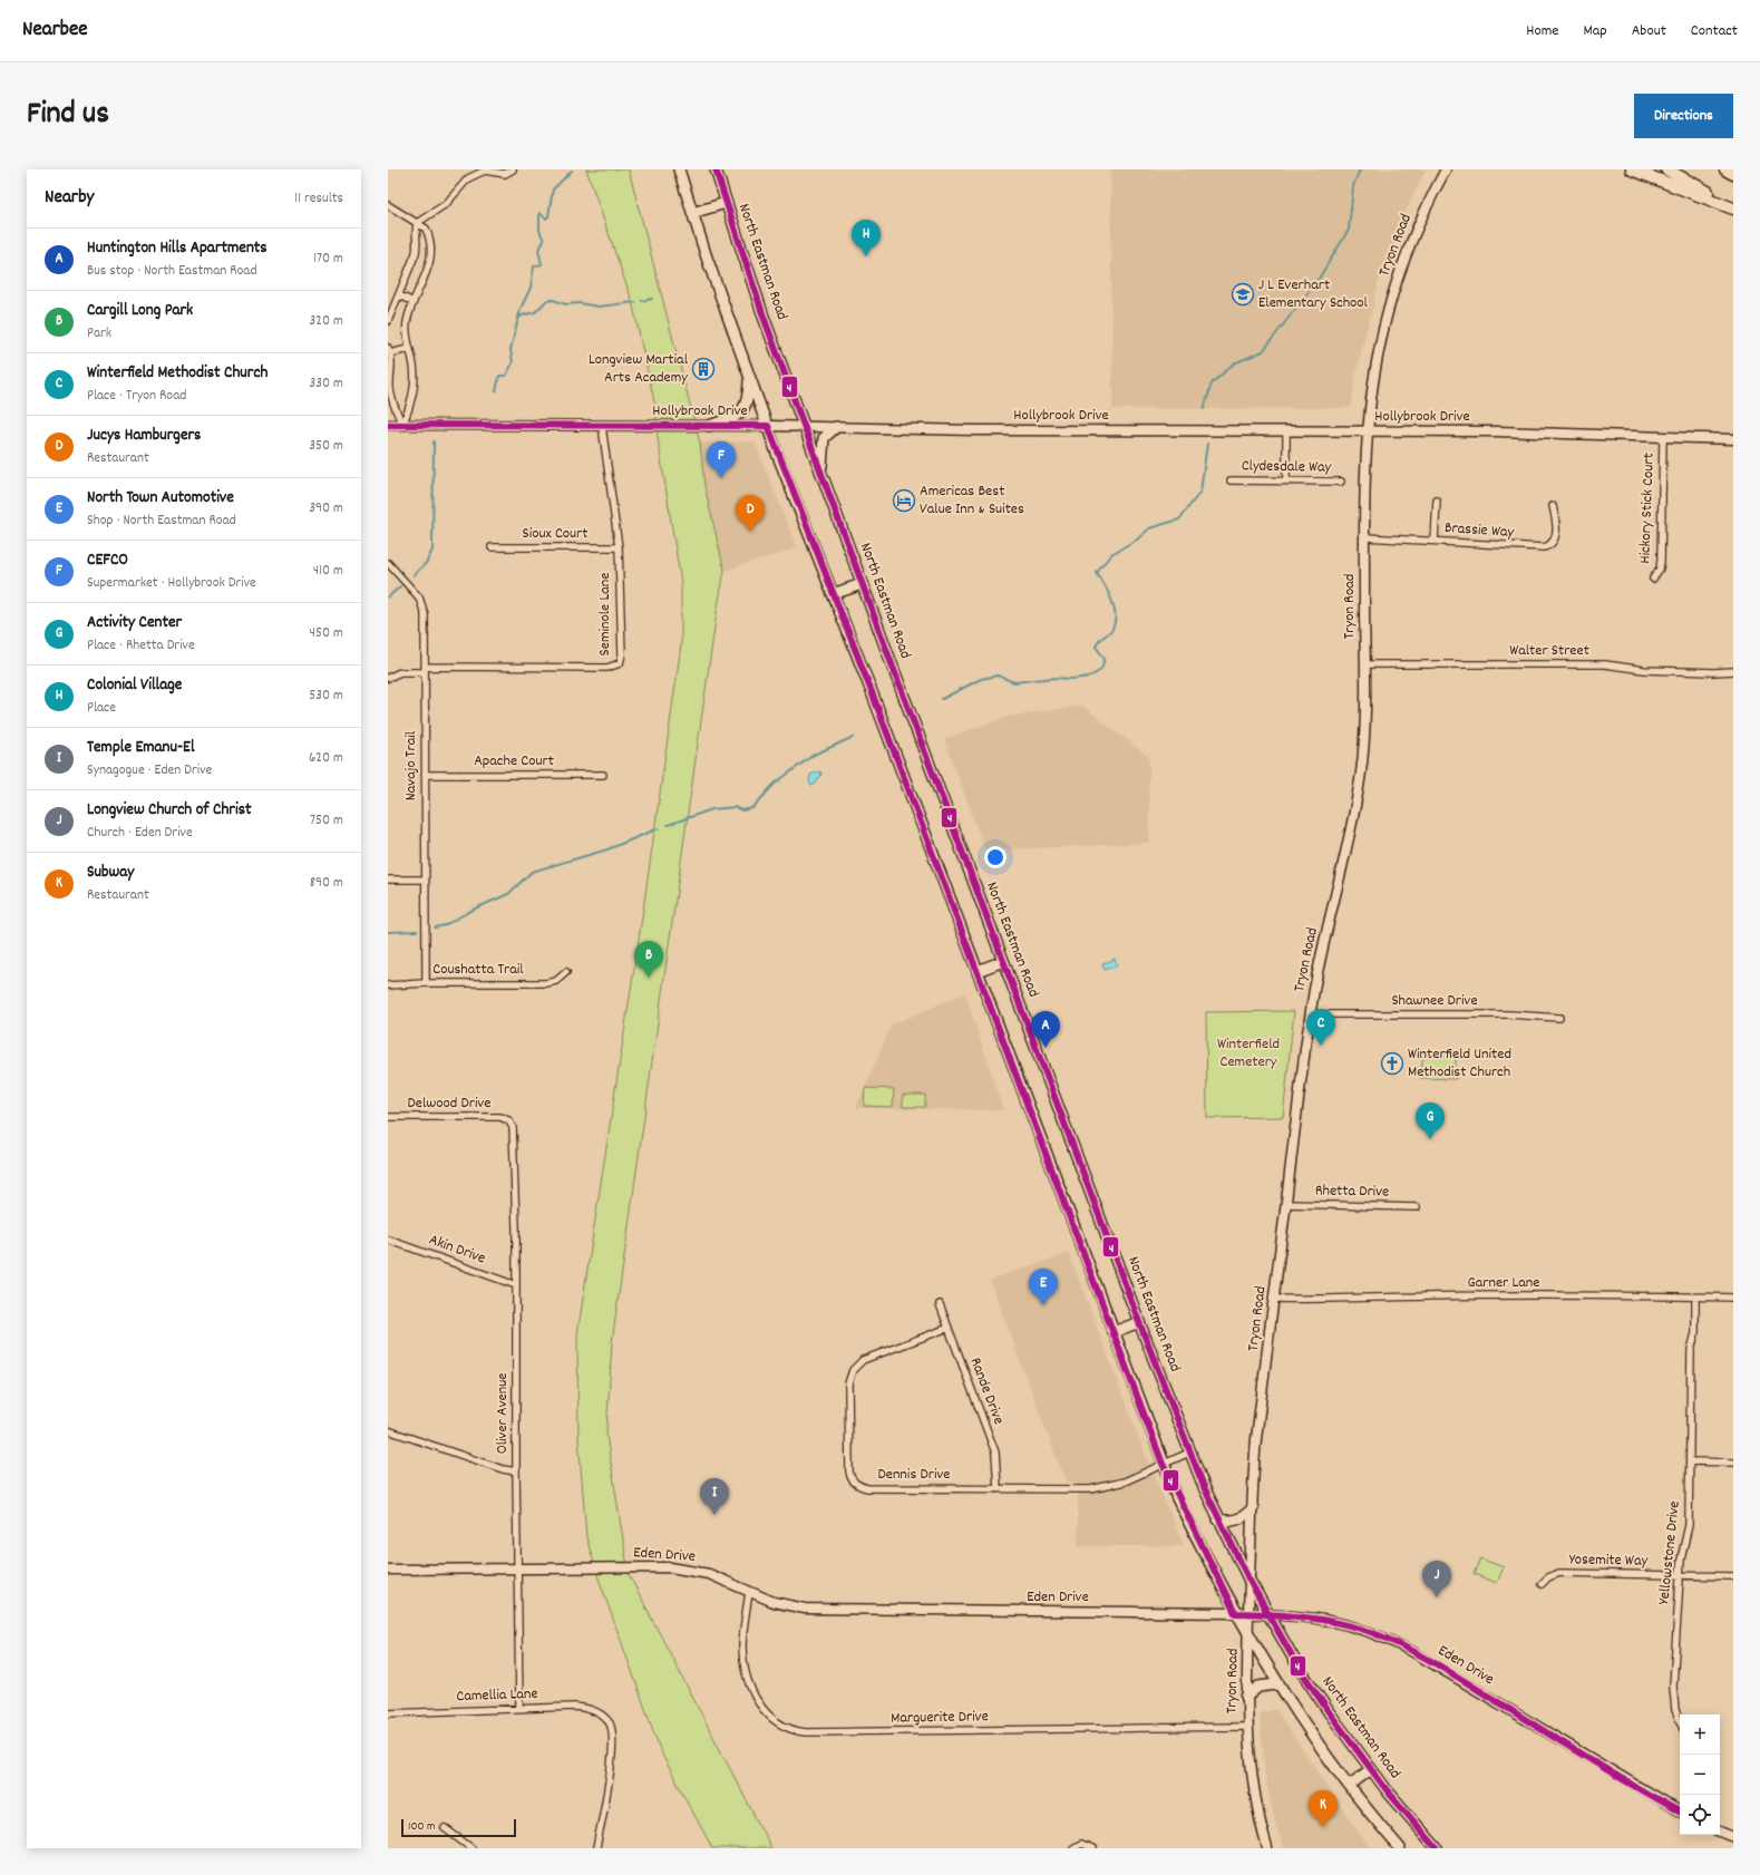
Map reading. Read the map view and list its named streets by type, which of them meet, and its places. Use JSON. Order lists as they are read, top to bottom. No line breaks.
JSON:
{"streets":{"main road":["North Eastman Road"],"street":["Tryon Road","Hollybrook Drive","Clydesdale Way","Hickory Stick Court","Brassie Way","Sioux Court","Seminole Lane","Walter Street","Apache Court","Navajo Trail","Coushatta Trail","Shawnee Drive","Delwood Drive","Rhetta Drive","Akin Drive","Garner Lane","Rande Drive","Oliver Avenue","Dennis Drive","Yellowstone Drive","Eden Drive","Yosemite Way","Camellia Lane","Marguerite Drive"]},"crossings":[["Tryon Road","North Eastman Road"],["Tryon Road","Hollybrook Drive"],["Tryon Road","Brassie Way"],["Tryon Road","Walter Street"],["Tryon Road","Shawnee Drive"],["Tryon Road","Rhetta Drive"],["Tryon Road","Garner Lane"],["Tryon Road","Eden Drive"],["Tryon Road","Marguerite Drive"],["North Eastman Road","Hollybrook Drive"],["North Eastman Road","Dennis Drive"],["North Eastman Road","Eden Drive"],["Hollybrook Drive","Hickory Stick Court"],["Hollybrook Drive","Seminole Lane"],["Sioux Court","Seminole Lane"],["Seminole Lane","Navajo Trail"],["Apache Court","Navajo Trail"],["Navajo Trail","Coushatta Trail"],["Delwood Drive","Oliver Avenue"],["Akin Drive","Oliver Avenue"],["Garner Lane","Yellowstone Drive"],["Rande Drive","Dennis Drive"],["Oliver Avenue","Eden Drive"],["Oliver Avenue","Camellia Lane"],["Yellowstone Drive","Yosemite Way"],["Eden Drive","Marguerite Drive"]],"parks":["Winterfield Cemetery"],"places":{"school or university":["J L Everhart Elementary School"],"building":["Longview Martial Arts Academy"],"hotel":["Americas Best Value Inn & Suites"],"church":["Winterfield United Methodist Church"]},"lines":["transit line 4"],"scale_bar":"100 m","page":{"header":"Nearbee","nav":["Home","Map","About","Contact"],"title":"Find us","buttons":"Directions","heading":["Nearby","11 results"],"pins":["H","F","D","B","C","A","G","E","I","J","K"],"list":[{"mark":"A","name":"Huntington Hills Apartments","note":"Bus stop · North Eastman Road","value":"170 m"},{"mark":"B","name":"Cargill Long Park","note":"Park","value":"320 m"},{"mark":"C","name":"Winterfield Methodist Church","note":"Place · Tryon Road","value":"330 m"},{"mark":"D","name":"Jucys Hamburgers","note":"Restaurant","value":"350 m"},{"mark":"E","name":"North Town Automotive","note":"Shop · North Eastman Road","value":"390 m"},{"mark":"F","name":"CEFCO","note":"Supermarket · Hollybrook Drive","value":"410 m"},{"mark":"G","name":"Activity Center","note":"Place · Rhetta Drive","value":"450 m"},{"mark":"H","name":"Colonial Village","note":"Place","value":"530 m"},{"mark":"I","name":"Temple Emanu-El","note":"Synagogue · Eden Drive","value":"620 m"},{"mark":"J","name":"Longview Church of Christ","note":"Church · Eden Drive","value":"750 m"},{"mark":"K","name":"Subway","note":"Restaurant","value":"890 m"}],"map_buttons":["+","−"],"scale":"100 m"}}
